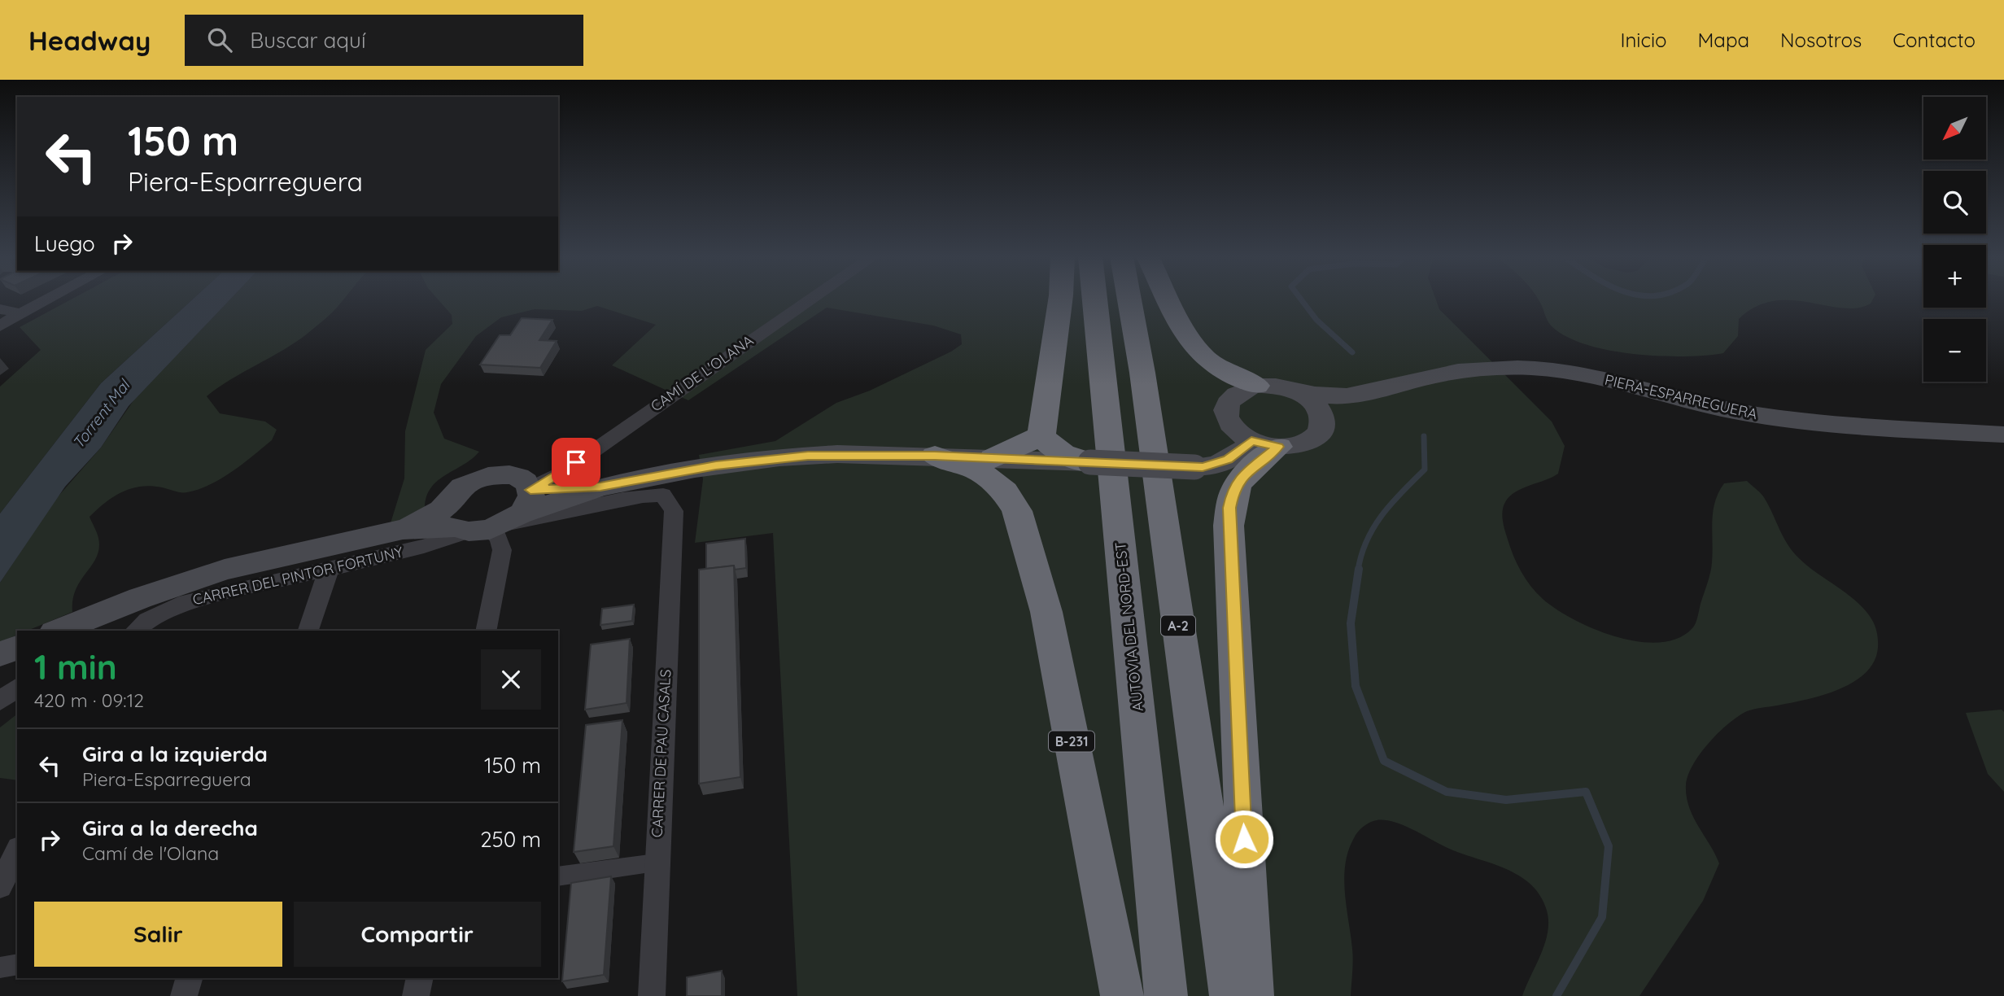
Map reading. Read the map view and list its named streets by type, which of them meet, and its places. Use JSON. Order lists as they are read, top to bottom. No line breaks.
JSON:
{"streets":{"highway":["A-2","AUTOVIA DEL NORD-EST","B-231"],"main road":["PIERA-ESPARREGUERA"],"street":["CAMÍ DE L'OLANA","CARRER DEL PINTOR FORTUNY","CARRER DE PAU CASALS"]},"crossings":[["CAMÍ DE L'OLANA","CARRER DEL PINTOR FORTUNY"],["CAMÍ DE L'OLANA","B-231"],["CARRER DEL PINTOR FORTUNY","B-231"],["CARRER DEL PINTOR FORTUNY","CARRER DE PAU CASALS"]],"water":["Torrent Mal"],"north":"bottom left","page":{"header":"Headway","search":"Buscar aquí","nav":["Inicio","Mapa","Nosotros","Contacto"],"map_buttons":["+","−"],"turn":["150 m","Piera-Esparreguera"],"then":"Luego","heading":["1 min","420 m · 09:12"],"list":[{"name":"Gira a la izquierda","note":"Piera-Esparreguera","value":"150 m"},{"name":"Gira a la derecha","note":"Camí de l'Olana","value":"250 m"}],"buttons":["Salir","Compartir"]}}
